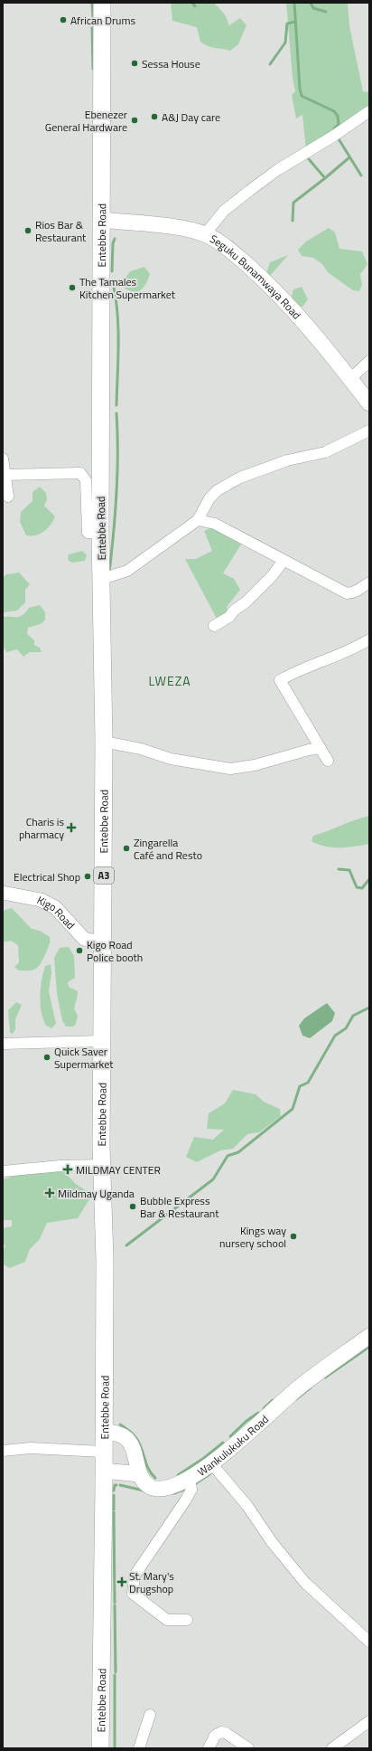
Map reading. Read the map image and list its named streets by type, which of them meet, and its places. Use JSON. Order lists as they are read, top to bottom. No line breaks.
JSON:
{"streets":{"main road":["Entebbe Road","Seguku Bunamwaya Road","A3","Wankulukuku Road"],"street":["Kigo Road"]},"crossings":[["Entebbe Road","Seguku Bunamwaya Road"],["Entebbe Road","Kigo Road"],["Entebbe Road","Wankulukuku Road"]],"districts":["LWEZA"],"places":{"other":["African Drums","Sessa House","A&J Day care","Ebenezer General Hardware","Rios Bar & Restaurant","The Tamales Kitchen Supermarket","Zingarella Café and Resto","Electrical Shop","Kigo Road Police booth","Quick Saver Supermarket","Bubble Express Bar & Restaurant","Kings way nursery school"],"health":["Charis is pharmacy","MILDMAY CENTER","Mildmay Uganda","St. Mary's Drugshop"]}}
